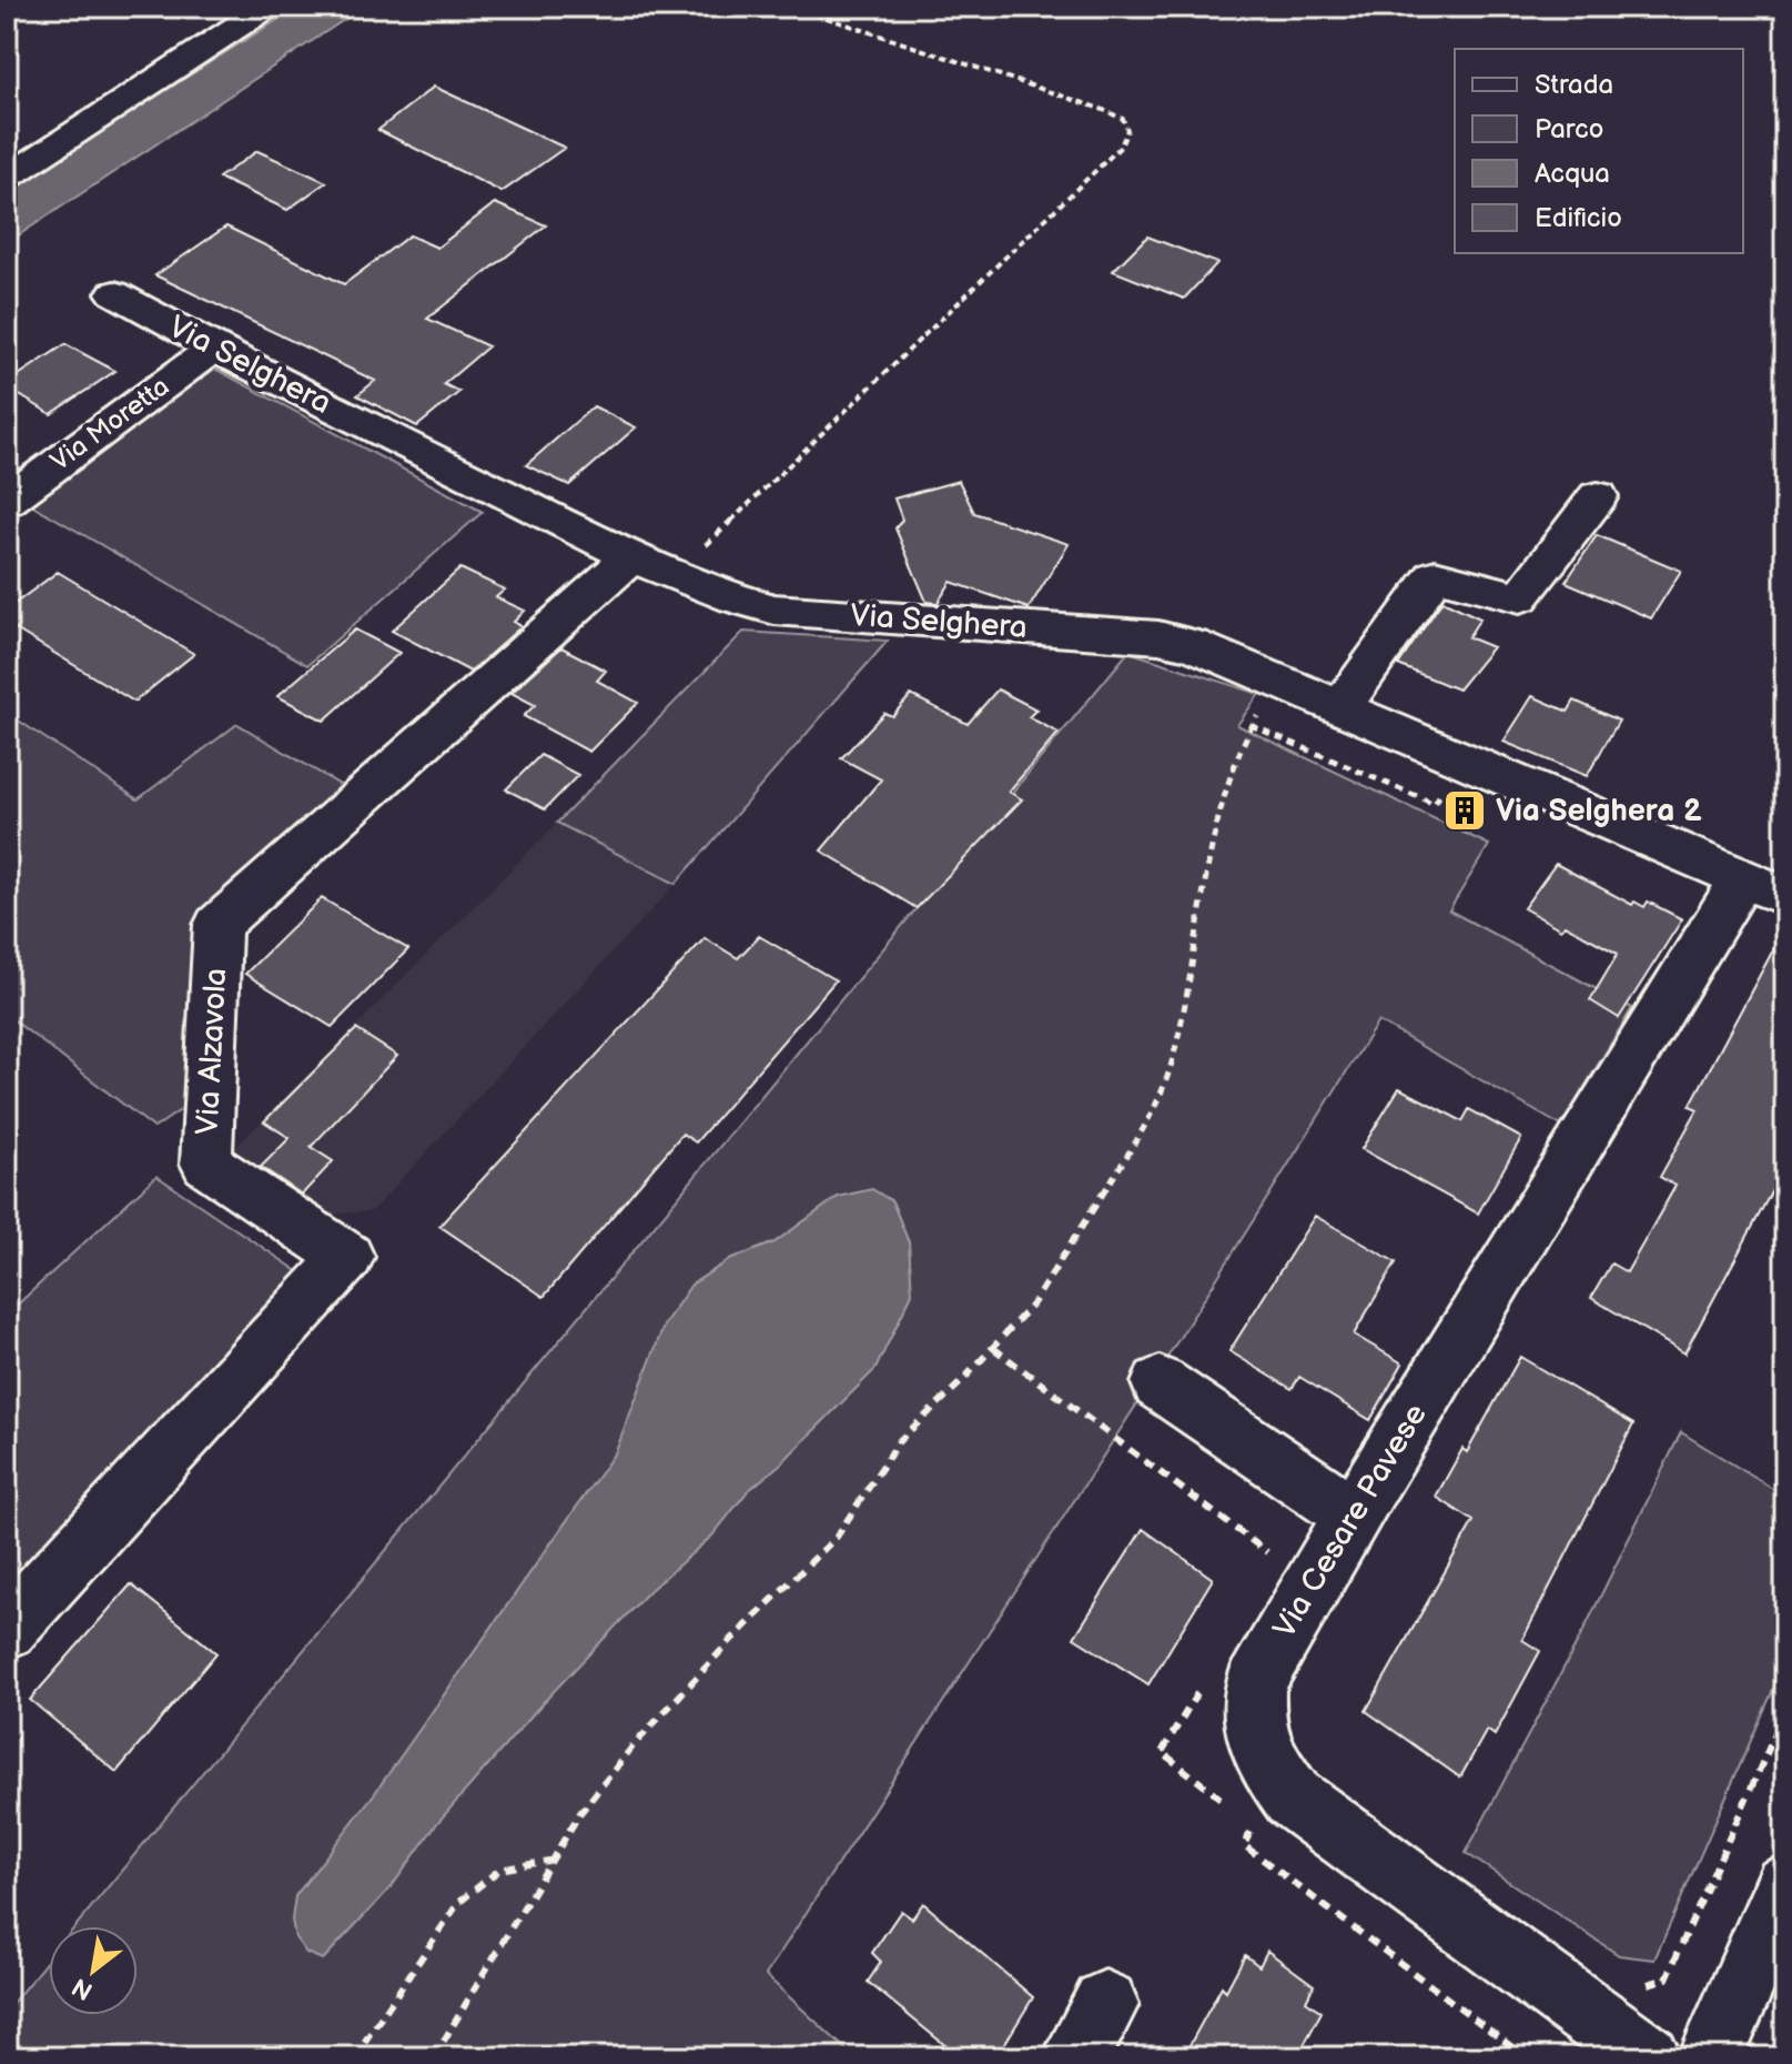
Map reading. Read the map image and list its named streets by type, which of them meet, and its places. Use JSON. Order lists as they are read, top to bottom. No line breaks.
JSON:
{"streets":{"street":["Via Selghera","Via Moretta","Via Alzavola","Via Cesare Pavese"]},"crossings":[["Via Selghera","Via Moretta"],["Via Selghera","Via Alzavola"],["Via Selghera","Via Cesare Pavese"]],"places":{"building":["Via Selghera 2"]},"legend":["Strada","Parco","Acqua","Edificio"],"north":"bottom left"}
